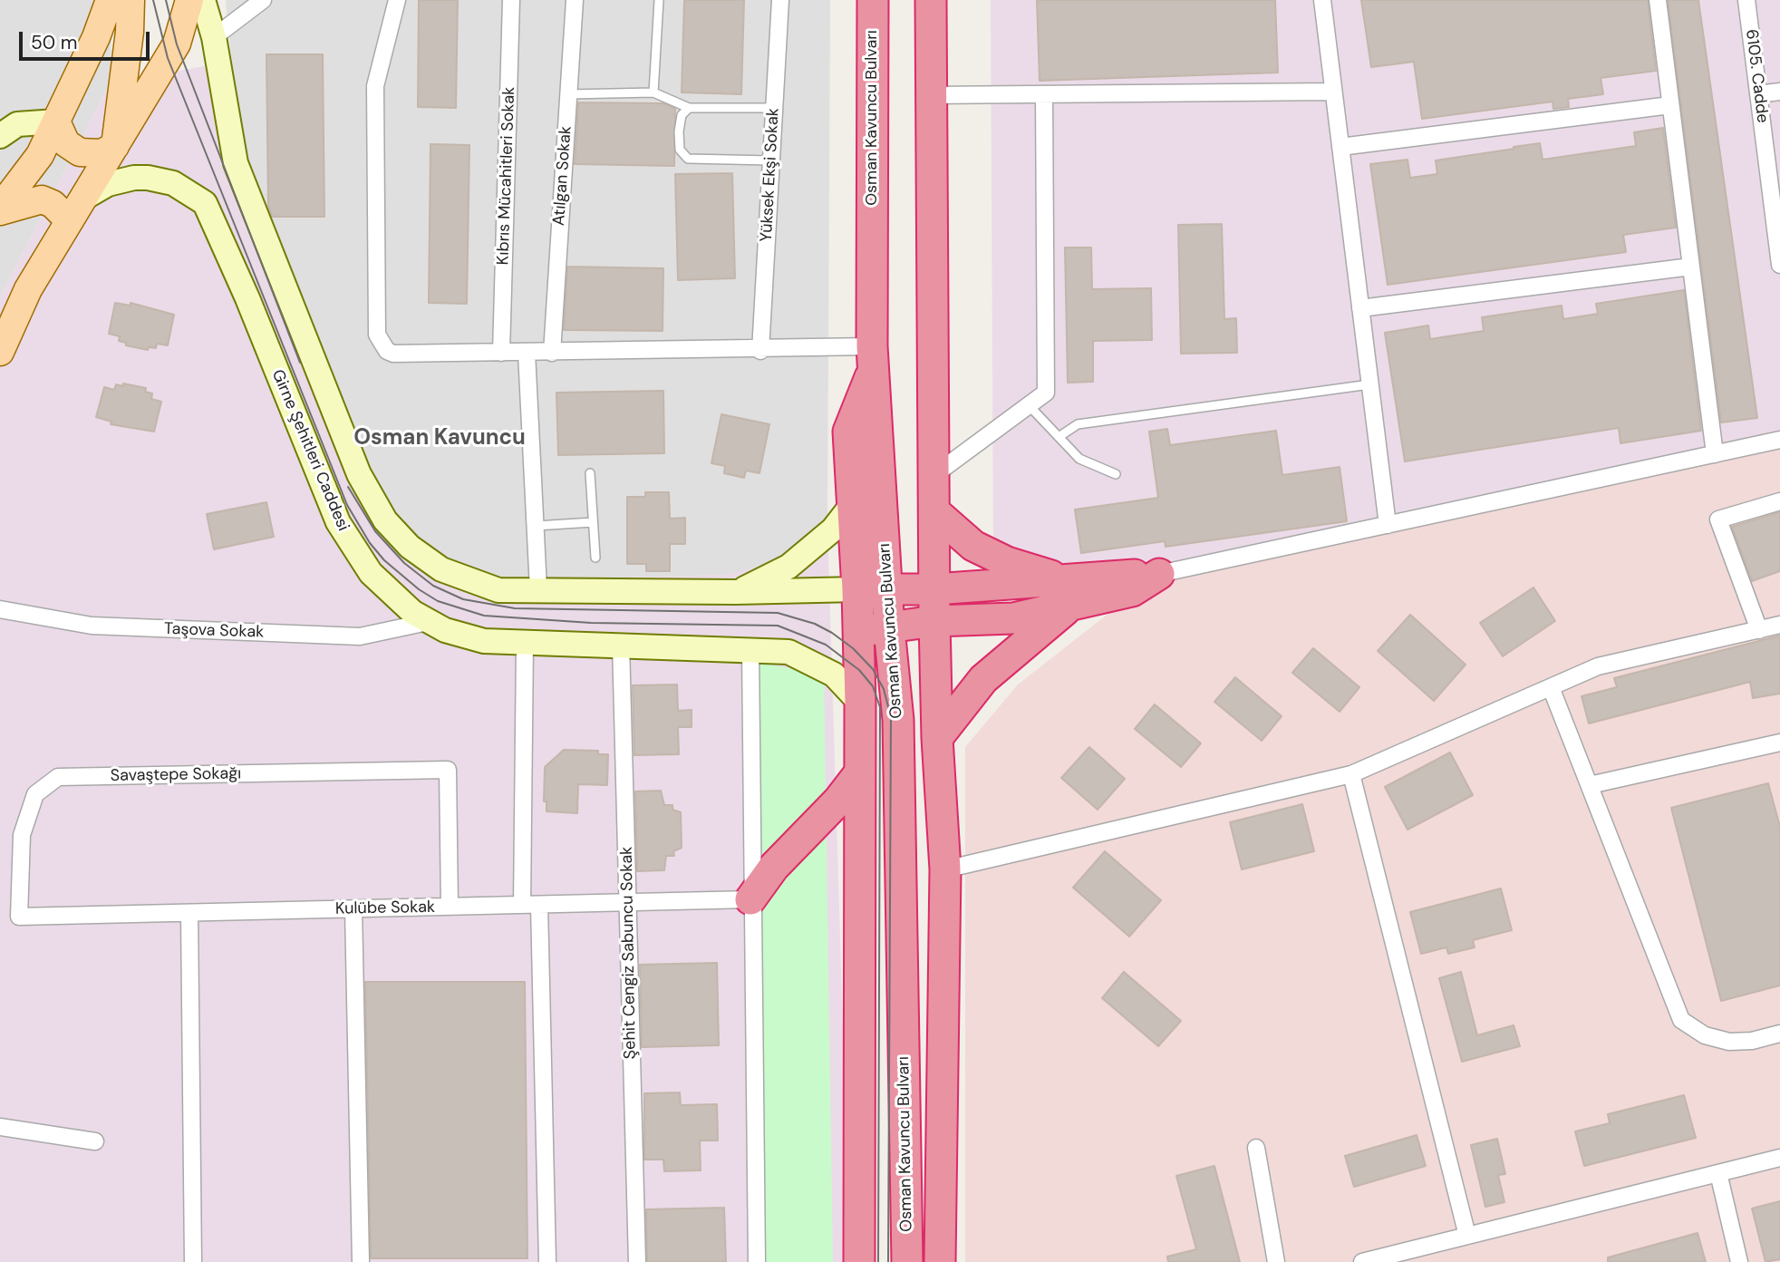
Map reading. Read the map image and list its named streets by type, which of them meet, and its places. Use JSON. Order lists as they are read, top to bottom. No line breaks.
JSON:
{"streets":{"highway":["Osman Kavuncu Bulvarı"],"street":["6105. Cadde","Yüksek Ekşi Sokak","Kıbrıs Mücahitleri Sokak","Atılgan Sokak","Girne Şehitleri Caddesi","Taşova Sokak","Savaştepe Sokağı","Kulübe Sokak","Şehit Cengiz Sabuncu Sokak"]},"crossings":[["Girne Şehitleri Caddesi","Taşova Sokak"],["Girne Şehitleri Caddesi","Şehit Cengiz Sabuncu Sokak"],["Savaştepe Sokağı","Kulübe Sokak"],["Kulübe Sokak","Şehit Cengiz Sabuncu Sokak"]],"districts":["Osman Kavuncu"],"scale_bar":"50 m"}
